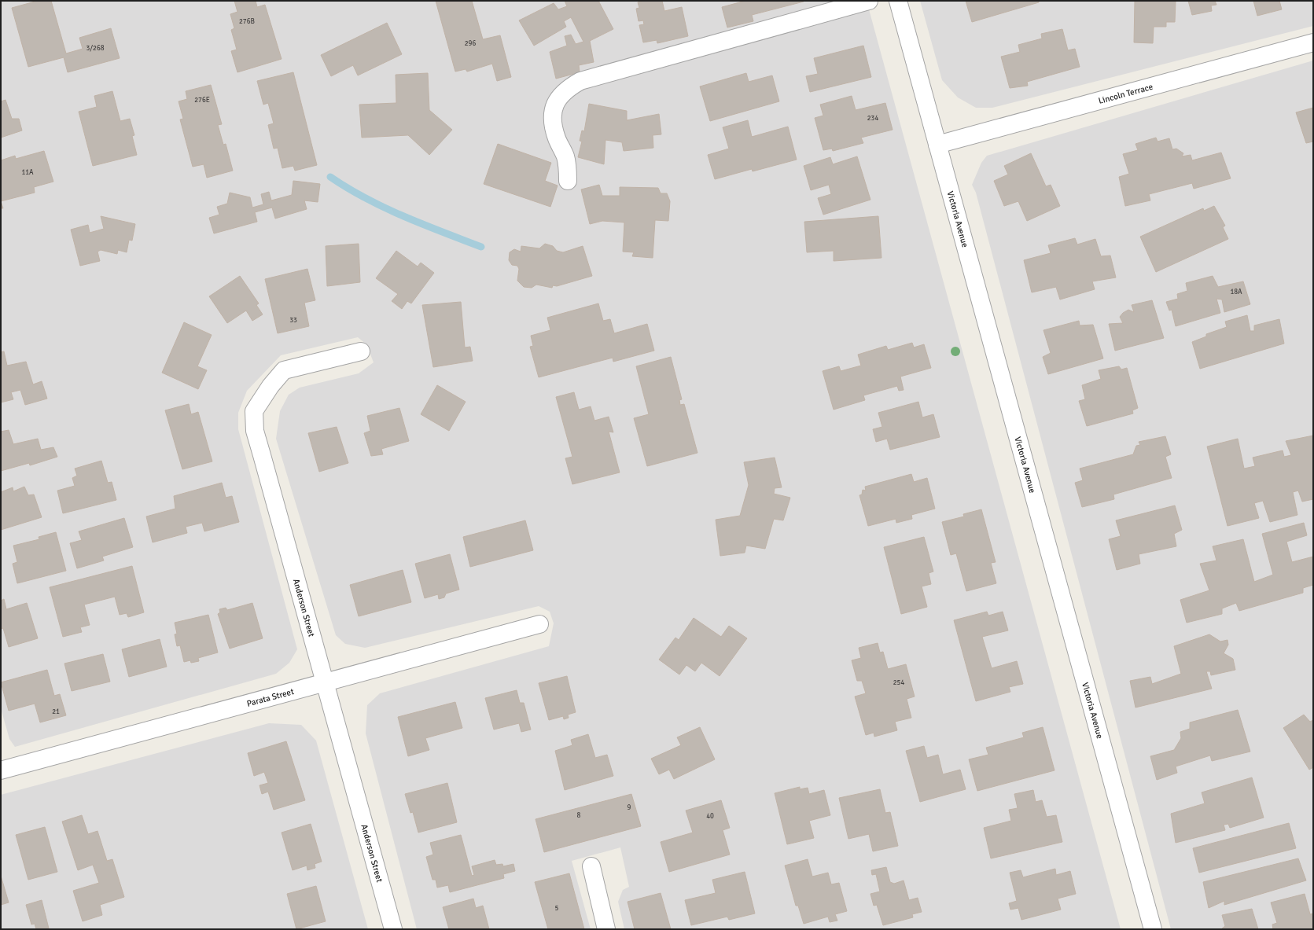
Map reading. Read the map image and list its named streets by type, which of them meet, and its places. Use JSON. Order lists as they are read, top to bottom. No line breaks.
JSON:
{"streets":{"street":["Lincoln Terrace","Victoria Avenue","Anderson Street","Parata Street"]},"crossings":[["Lincoln Terrace","Victoria Avenue"],["Anderson Street","Parata Street"]],"house_numbers":["276B","296","3/268","276E","234","11A","18A","33","254","21","9","8","40","5"]}
